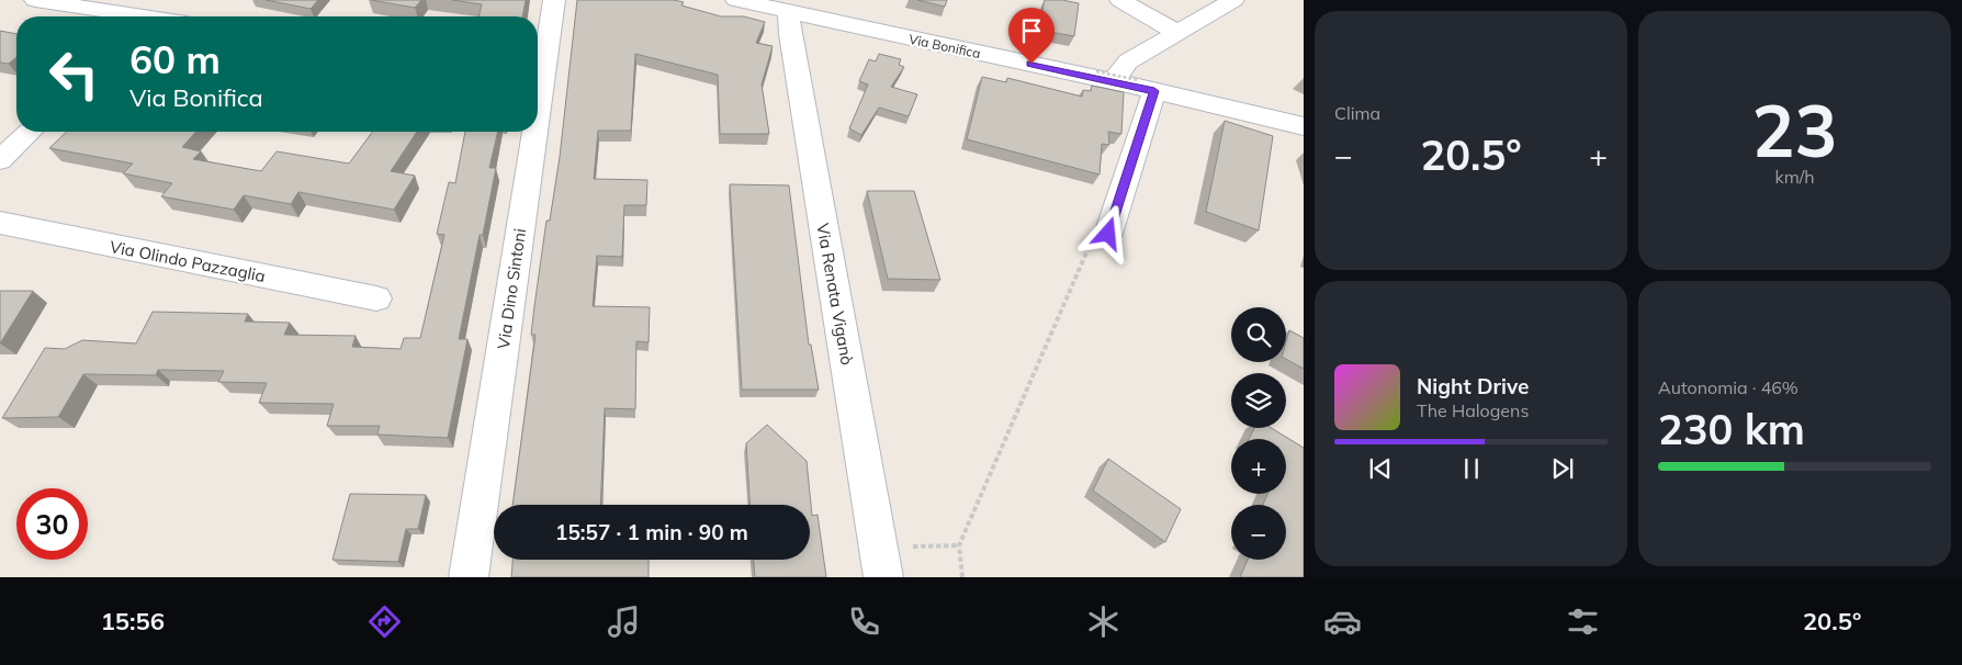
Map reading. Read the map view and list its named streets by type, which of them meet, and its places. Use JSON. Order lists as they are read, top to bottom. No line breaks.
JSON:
{"streets":{"street":["Via Bonifica","Via Olindo Pazzaglia","Via Dino Sintoni","Via Renata Viganò"]},"crossings":[["Via Bonifica","Via Renata Viganò"]],"page":{"tile":["Clima",["23","km/h"],["Autonomia · 46%","230 km"]],"turn":["60 m","Via Bonifica"],"heat":["−","20.5°","+"],"map_buttons":["+","−"],"song":["Night Drive","The Halogens"],"limit":"30","trip":"15:57 · 1 min · 90 m","tabs":["15:56","20.5°"]}}
